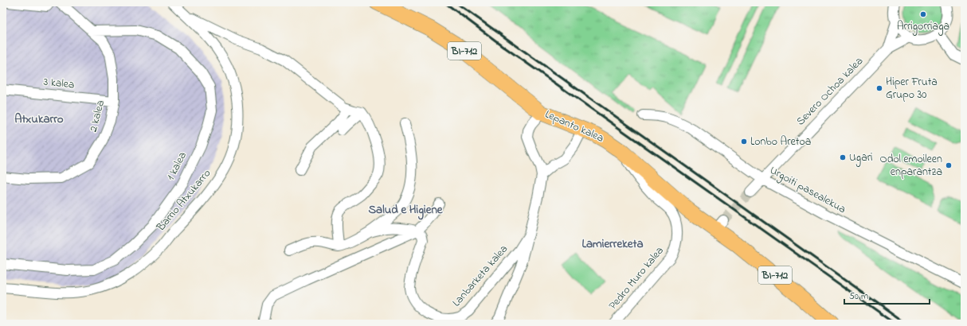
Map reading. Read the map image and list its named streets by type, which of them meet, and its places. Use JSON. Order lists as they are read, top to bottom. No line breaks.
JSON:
{"streets":{"main road":["BI-712","Lepanto kalea"],"street":["3 kalea","Severo Ochoa kalea","2 kalea","1 kalea","Urgoiti pasealekua","Barrio Atxukarro","Lanbarketa kalea","Pedro Muro kalea"]},"crossings":[["3 kalea","2 kalea"],["Severo Ochoa kalea","Urgoiti pasealekua"],["2 kalea","1 kalea"],["Lepanto kalea","Lanbarketa kalea"],["Lepanto kalea","Pedro Muro kalea"]],"districts":["Atxukarro","Salud e Higiene","Lamierreketa"],"places":["Arrigorriaga","Hiper Fruta Grupo 30","Lonbo Aretoa","Ugari","Odol emoileen enparantza"],"scale_bar":"50 m"}
